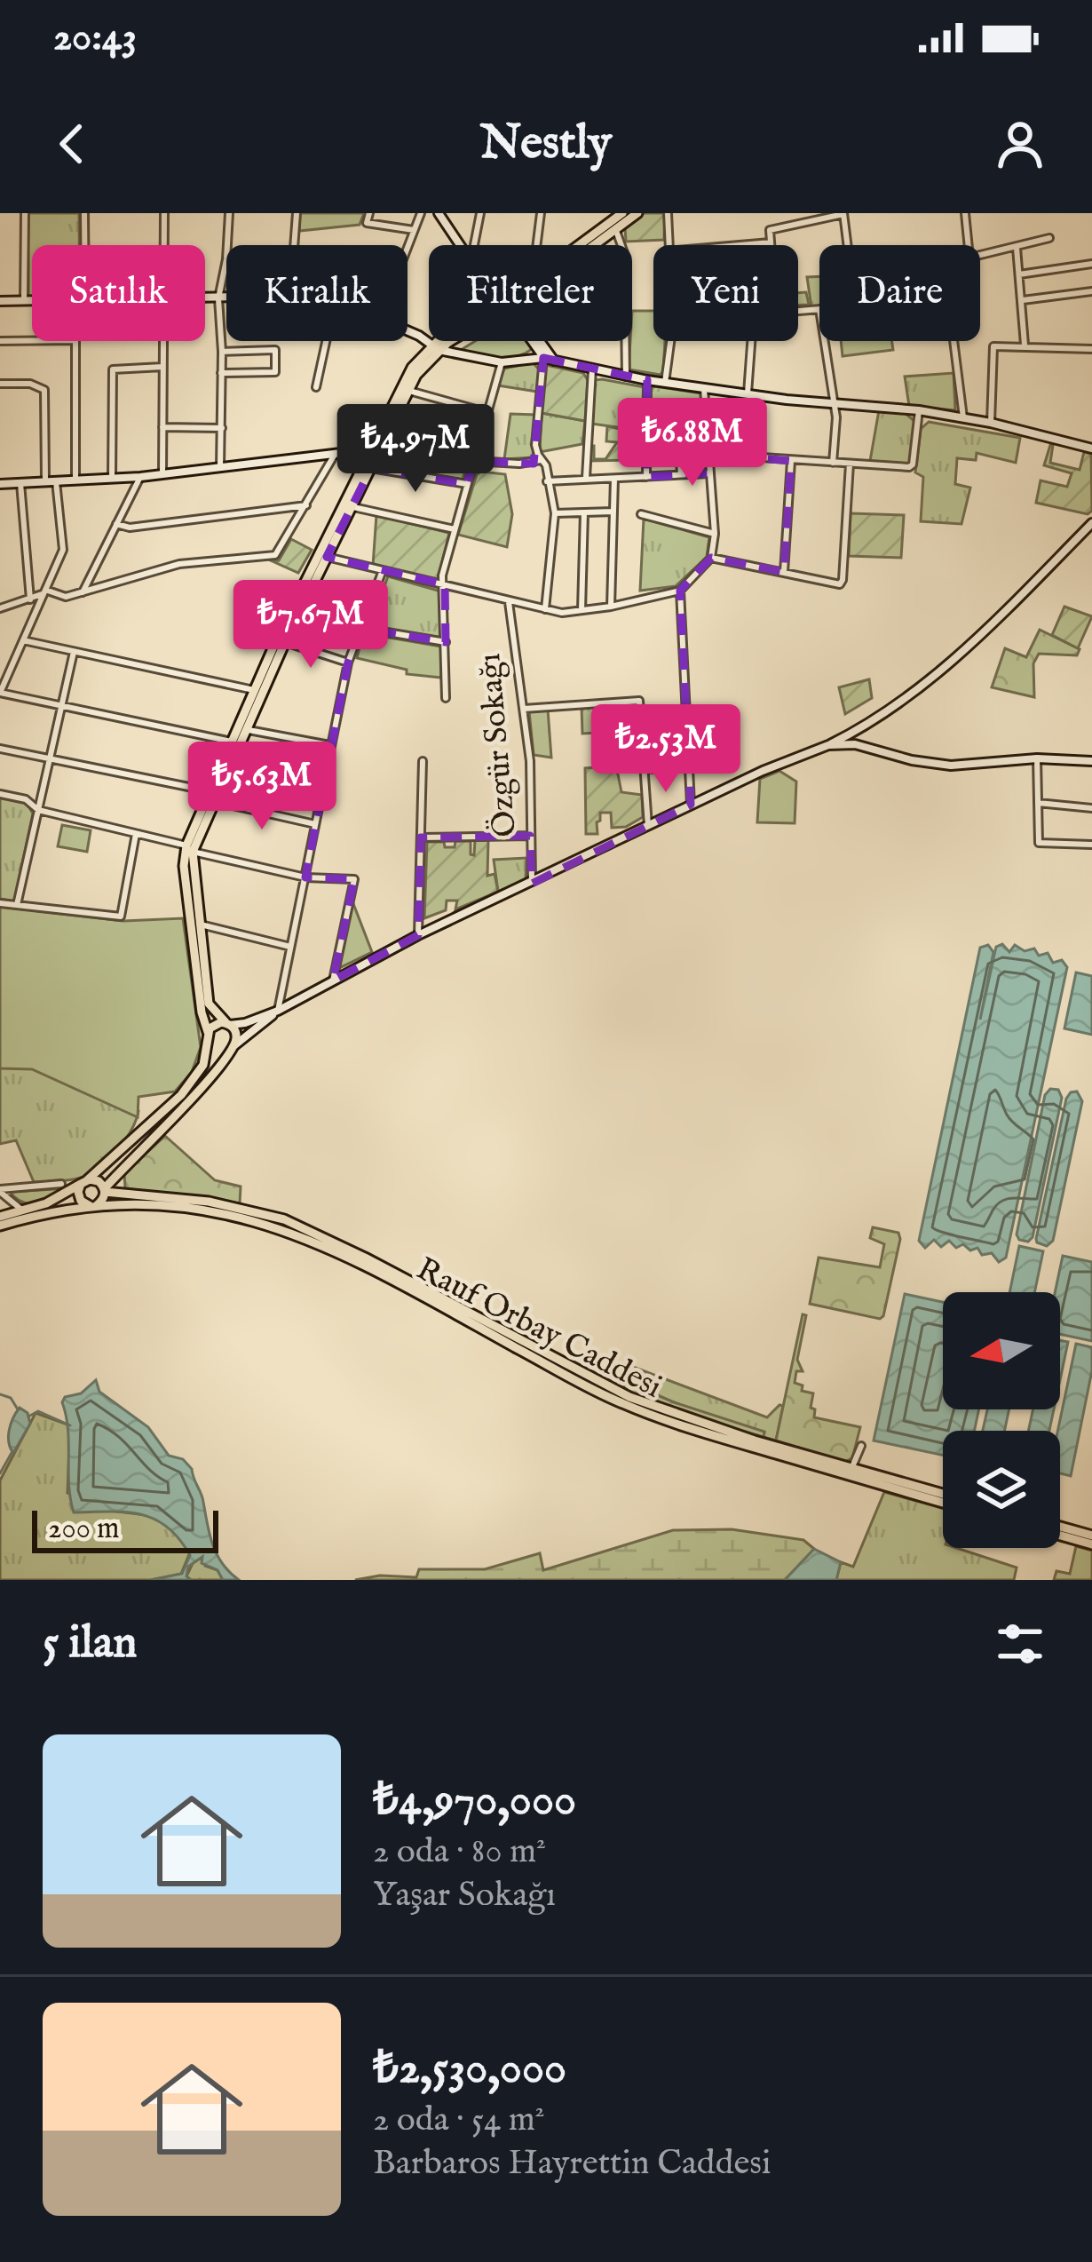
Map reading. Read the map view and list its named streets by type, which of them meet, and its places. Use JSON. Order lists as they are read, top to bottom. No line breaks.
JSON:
{"streets":{"main road":["Rauf Orbay Caddesi"],"street":["Özgür Sokağı"]},"scale_bar":"200 m","north":"left","page":{"status":"20:43","header":"Nestly","chip":["Satılık","Kiralık","Filtreler","Yeni","Daire"],"price":["₺6.88M","₺4.97M","₺7.67M","₺2.53M","₺5.63M"],"scale":"200 m","heading":"5 ilan","list":[{"name":"₺4,970,000","note":"2 oda · 80 m² · Yaşar Sokağı"},{"name":"₺2,530,000","note":"2 oda · 54 m² · Barbaros Hayrettin Caddesi"}]}}
